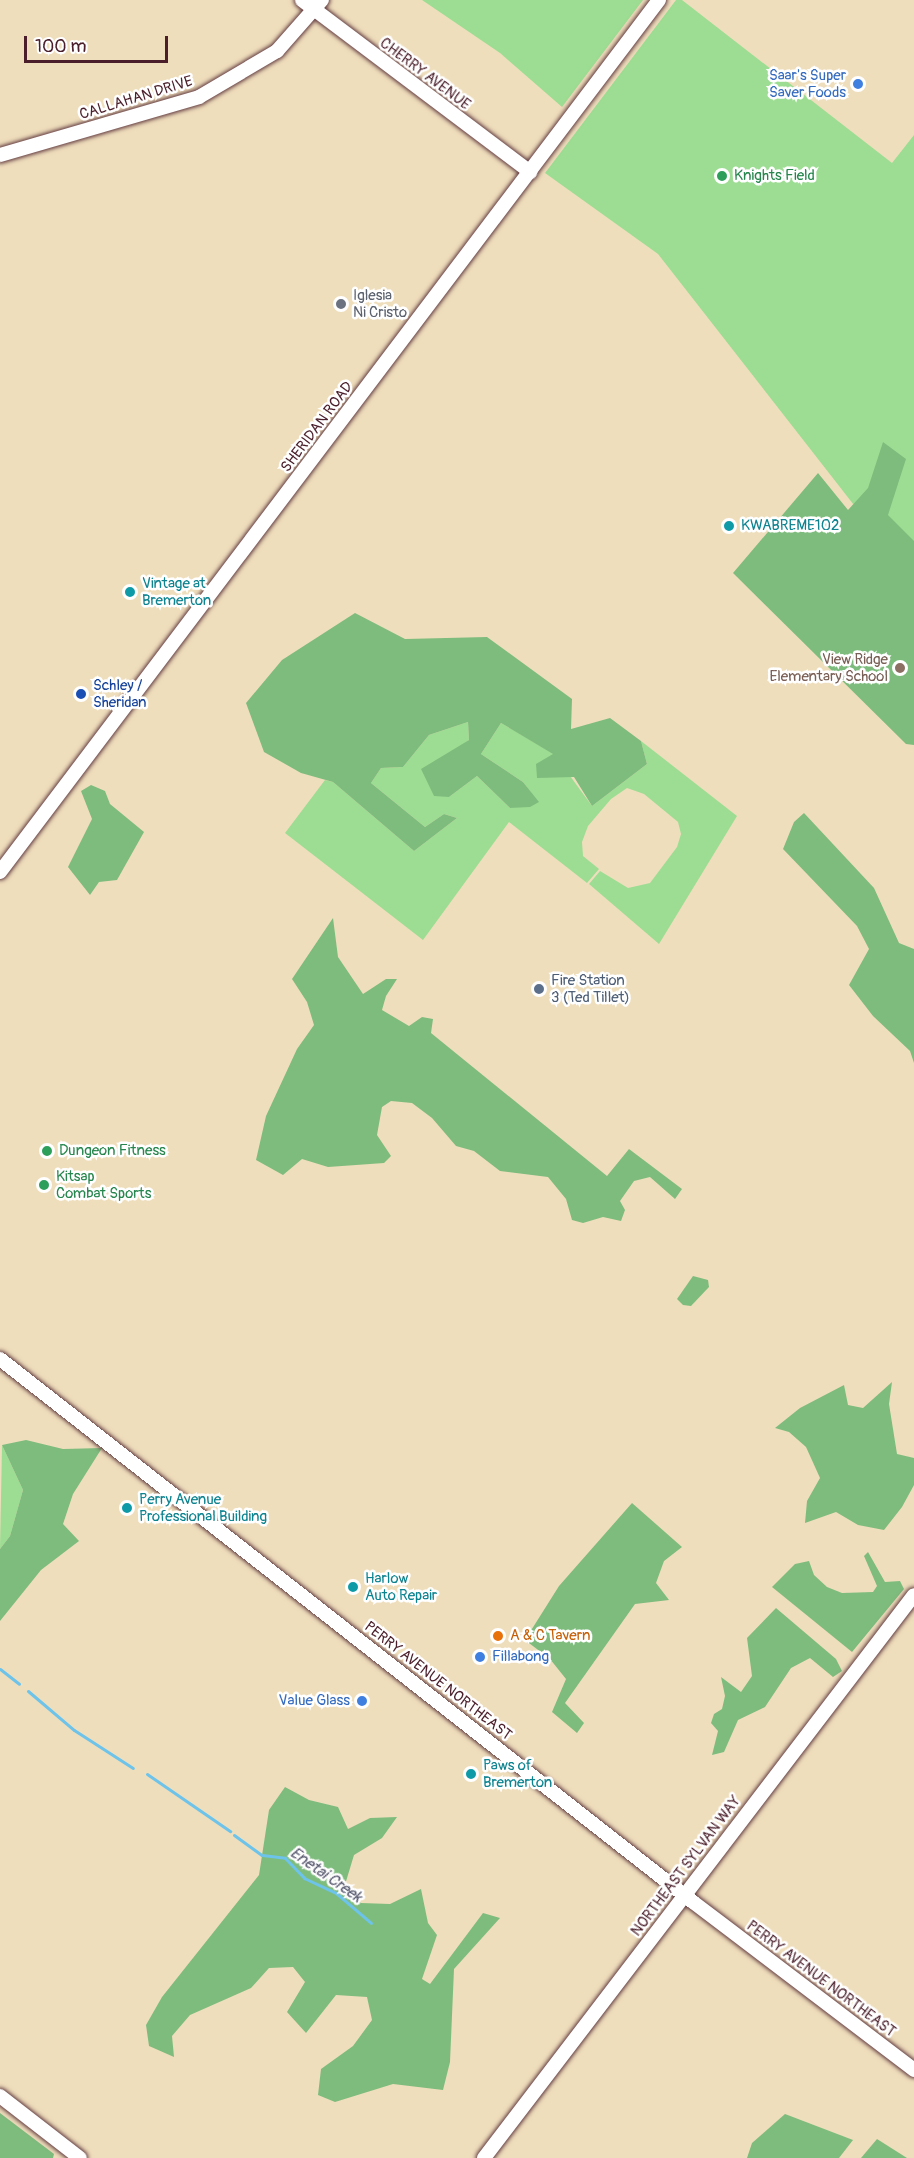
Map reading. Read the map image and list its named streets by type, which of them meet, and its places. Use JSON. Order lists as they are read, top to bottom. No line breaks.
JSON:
{"streets":{"main road":["CHERRY AVENUE","CALLAHAN DRIVE","SHERIDAN ROAD","PERRY AVENUE NORTHEAST","NORTHEAST SYLVAN WAY"]},"crossings":[["CHERRY AVENUE","CALLAHAN DRIVE"],["CHERRY AVENUE","SHERIDAN ROAD"],["PERRY AVENUE NORTHEAST","NORTHEAST SYLVAN WAY"]],"water":["Enetai Creek"],"places":["Saar's Super Saver Foods","Knights Field","Iglesia Ni Cristo","KWABREME102","Vintage at Bremerton","View Ridge Elementary School","Schley / Sheridan","Fire Station 3 (Ted Tillet)","Dungeon Fitness","Kitsap Combat Sports","Perry Avenue Professional Building","Harlow Auto Repair","A & C Tavern","Fillabong","Value Glass","Paws of Bremerton"],"scale_bar":"100 m"}
